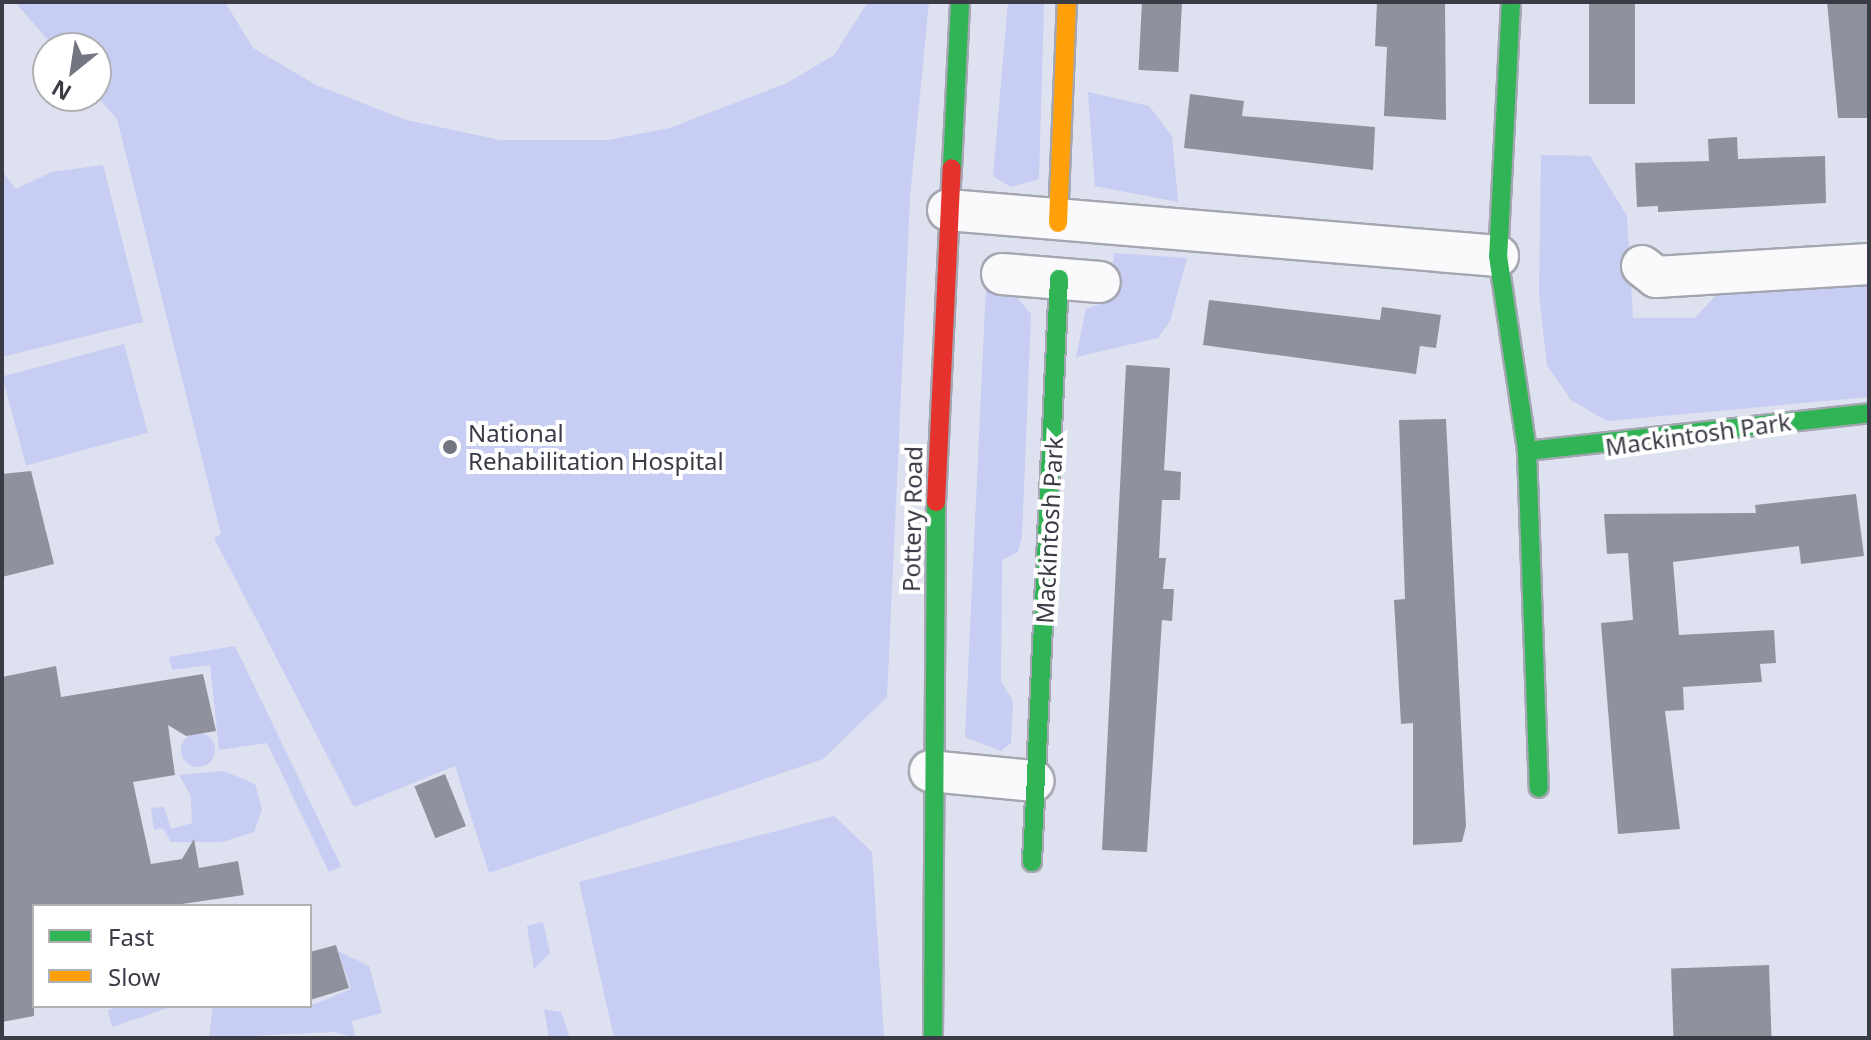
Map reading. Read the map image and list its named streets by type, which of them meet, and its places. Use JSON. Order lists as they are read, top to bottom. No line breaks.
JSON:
{"streets":{"street":["Mackintosh Park","Pottery Road"]},"places":["National Rehabilitation Hospital"],"legend":["Fast","Slow"],"north":"bottom left"}
